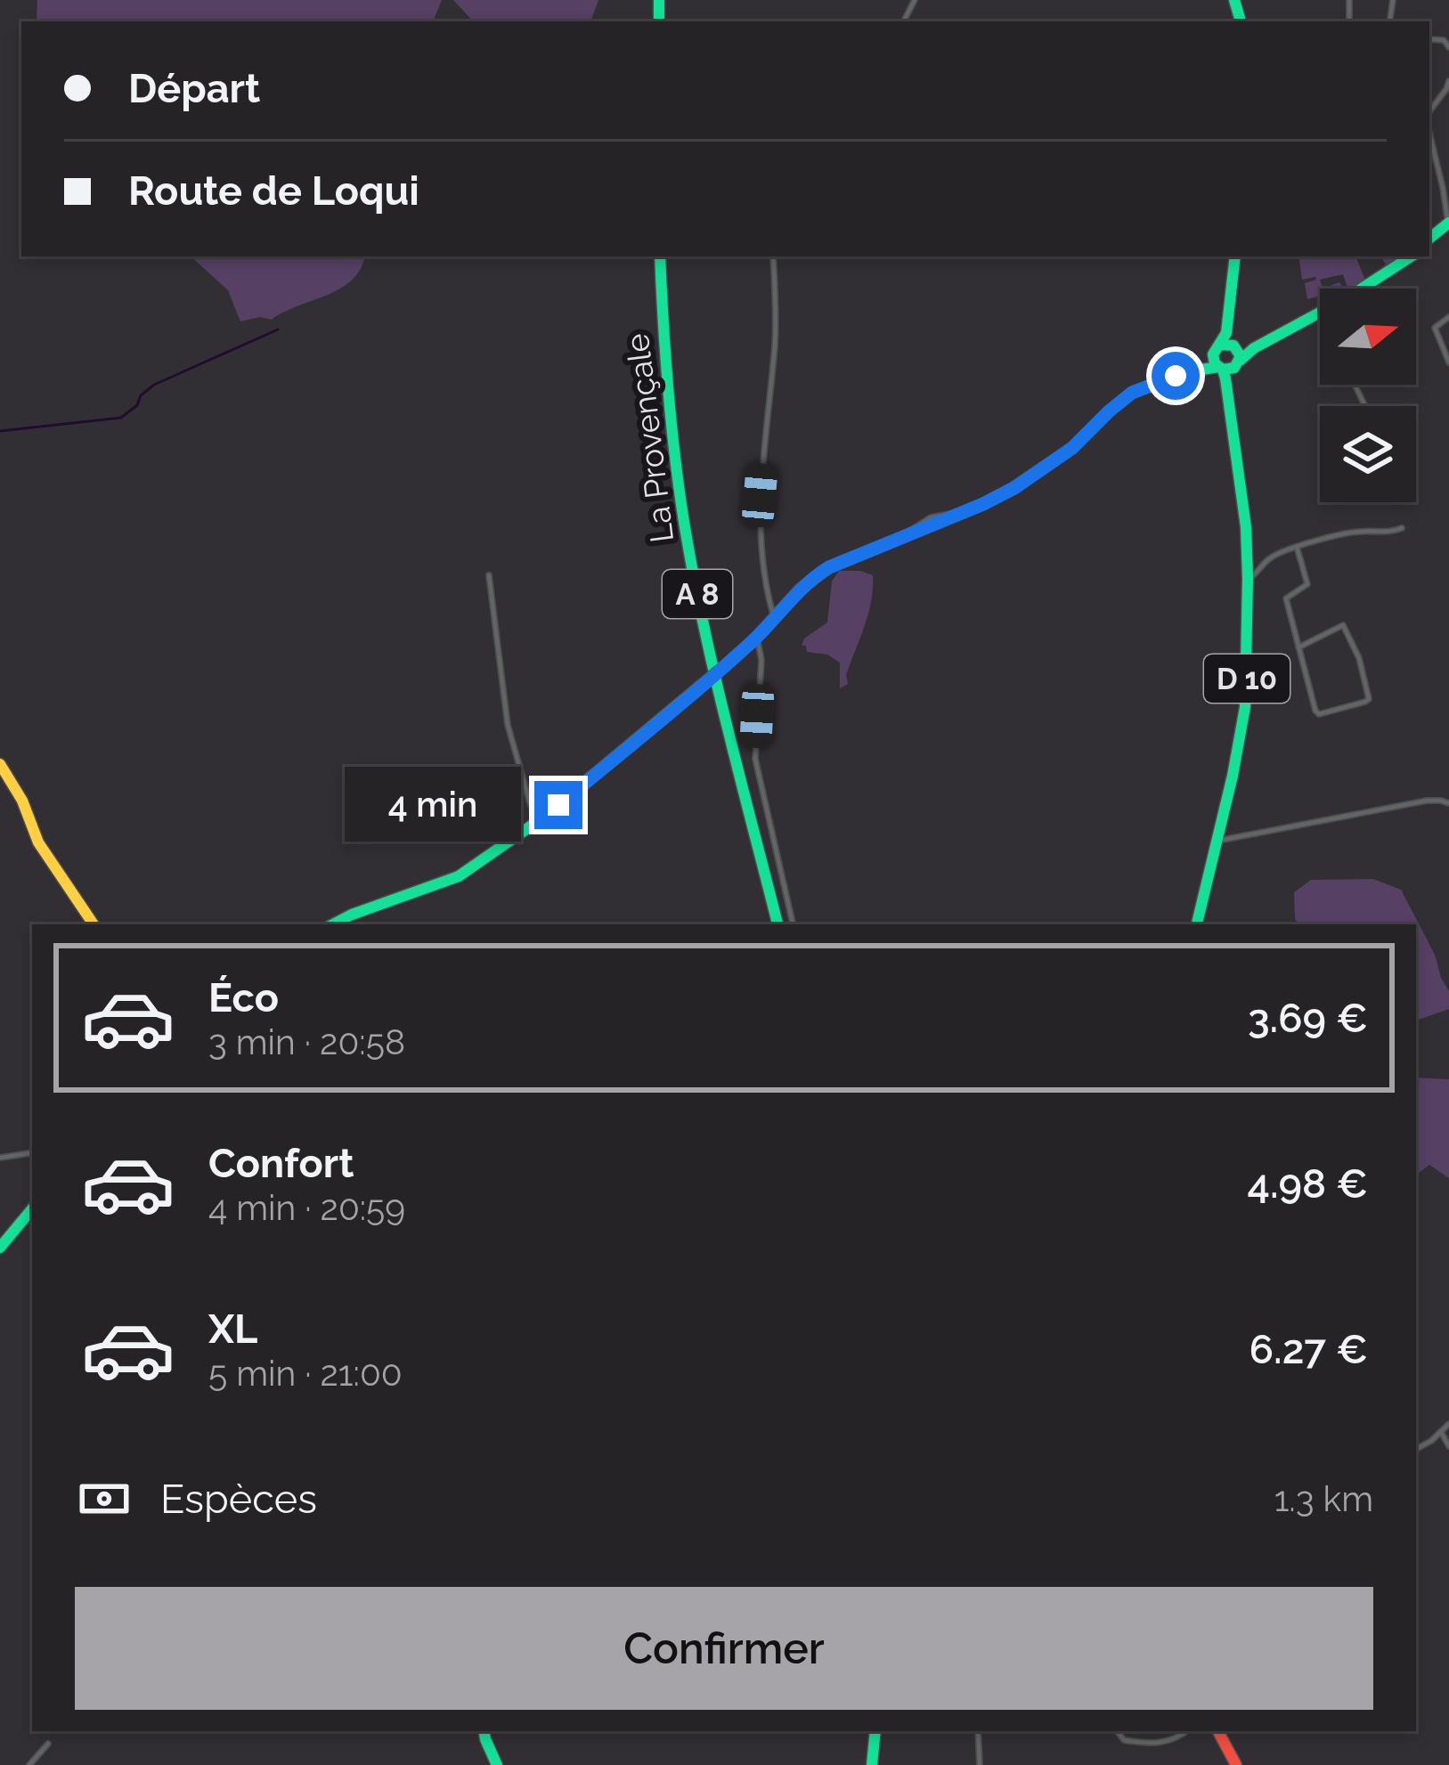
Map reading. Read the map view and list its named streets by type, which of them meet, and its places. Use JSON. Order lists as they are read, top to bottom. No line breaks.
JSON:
{"streets":{"main road":["La Provençale","A 8","D 10"]},"north":"right","page":{"banner":["Départ","Route de Loqui"],"bubble":"4 min","list":[{"name":"Éco","note":"3 min · 20:58","value":"3.69 €"},{"name":"Confort","note":"4 min · 20:59","value":"4.98 €"},{"name":"XL","note":"5 min · 21:00","value":"6.27 €"}],"pay":["Espèces","1.3 km"],"buttons":"Confirmer"}}
